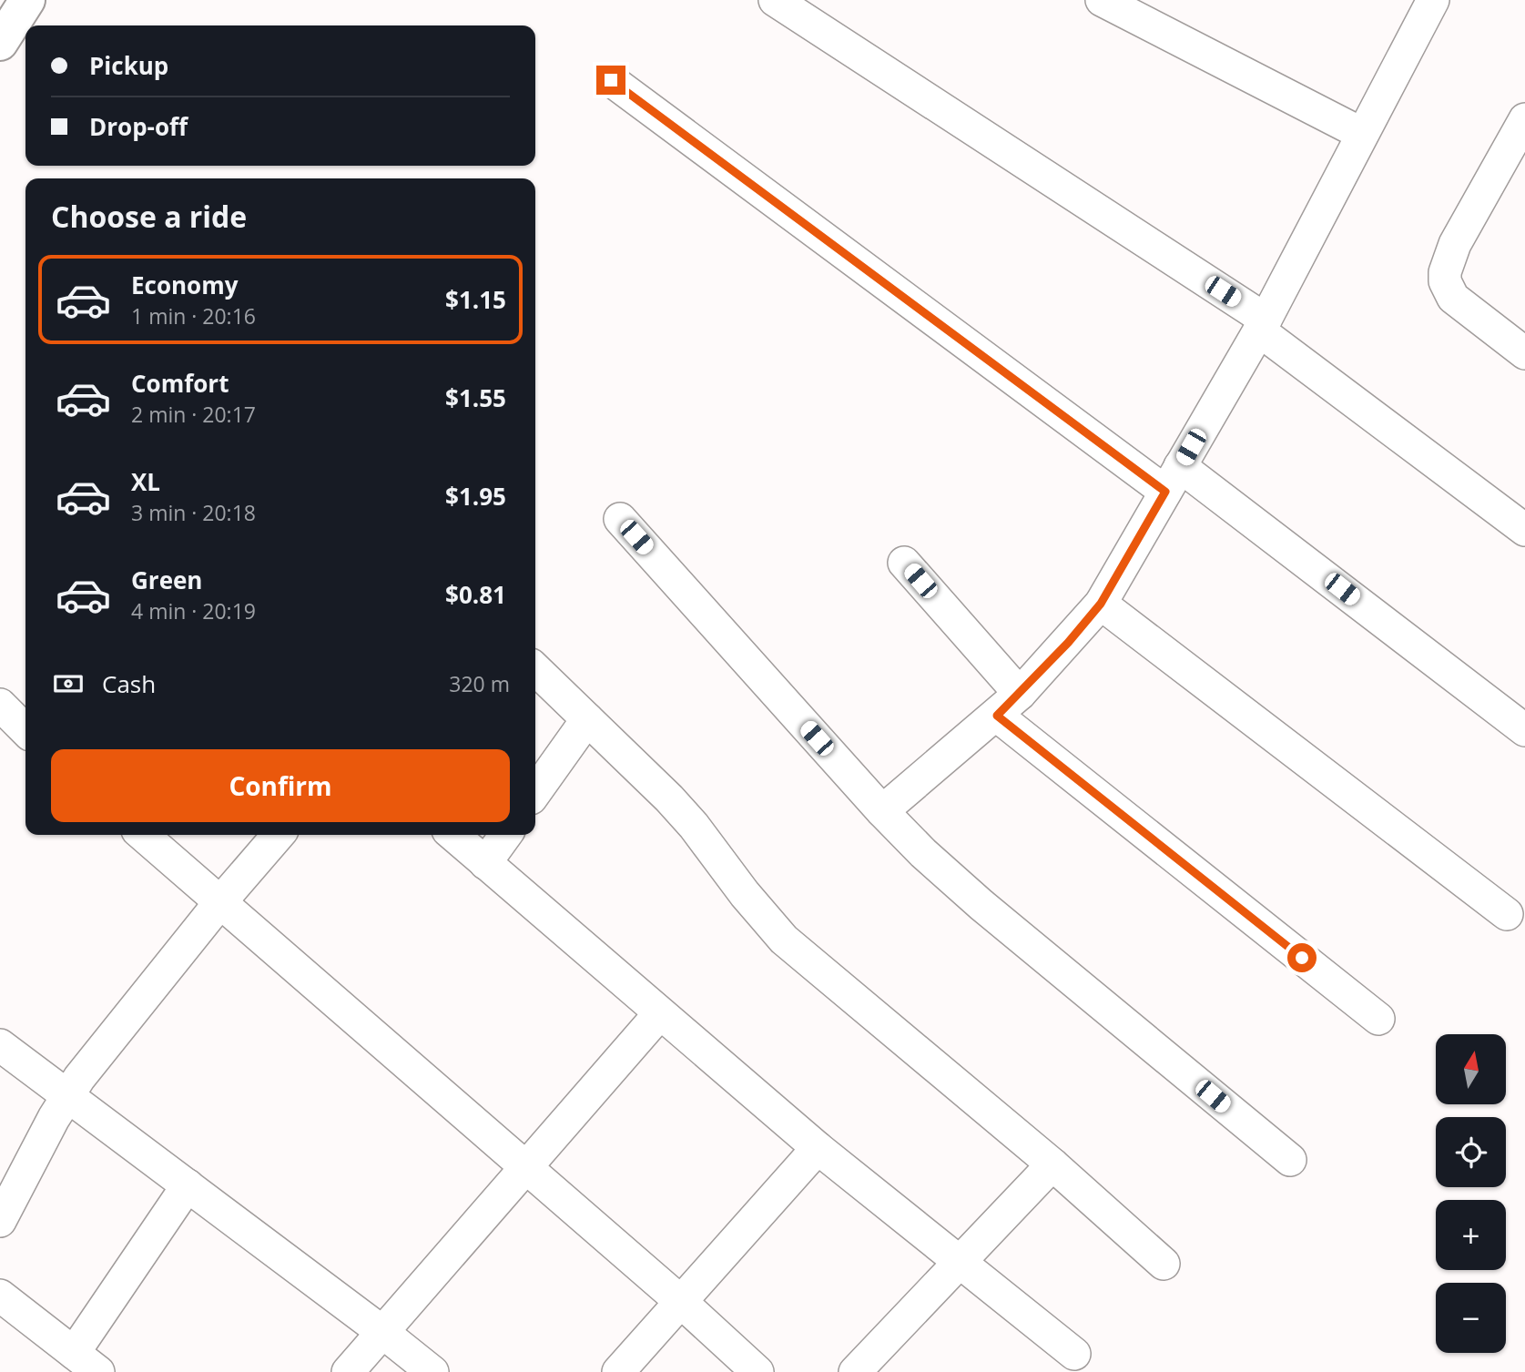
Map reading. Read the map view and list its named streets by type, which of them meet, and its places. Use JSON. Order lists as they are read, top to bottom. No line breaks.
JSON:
{"north":"top","page":{"banner":["Pickup","Drop-off"],"heading":"Choose a ride","list":[{"name":"Economy","note":"1 min · 20:16","value":"$1.15"},{"name":"Comfort","note":"2 min · 20:17","value":"$1.55"},{"name":"XL","note":"3 min · 20:18","value":"$1.95"},{"name":"Green","note":"4 min · 20:19","value":"$0.81"}],"pay":["Cash","320 m"],"buttons":"Confirm","map_buttons":["+","−"]}}
